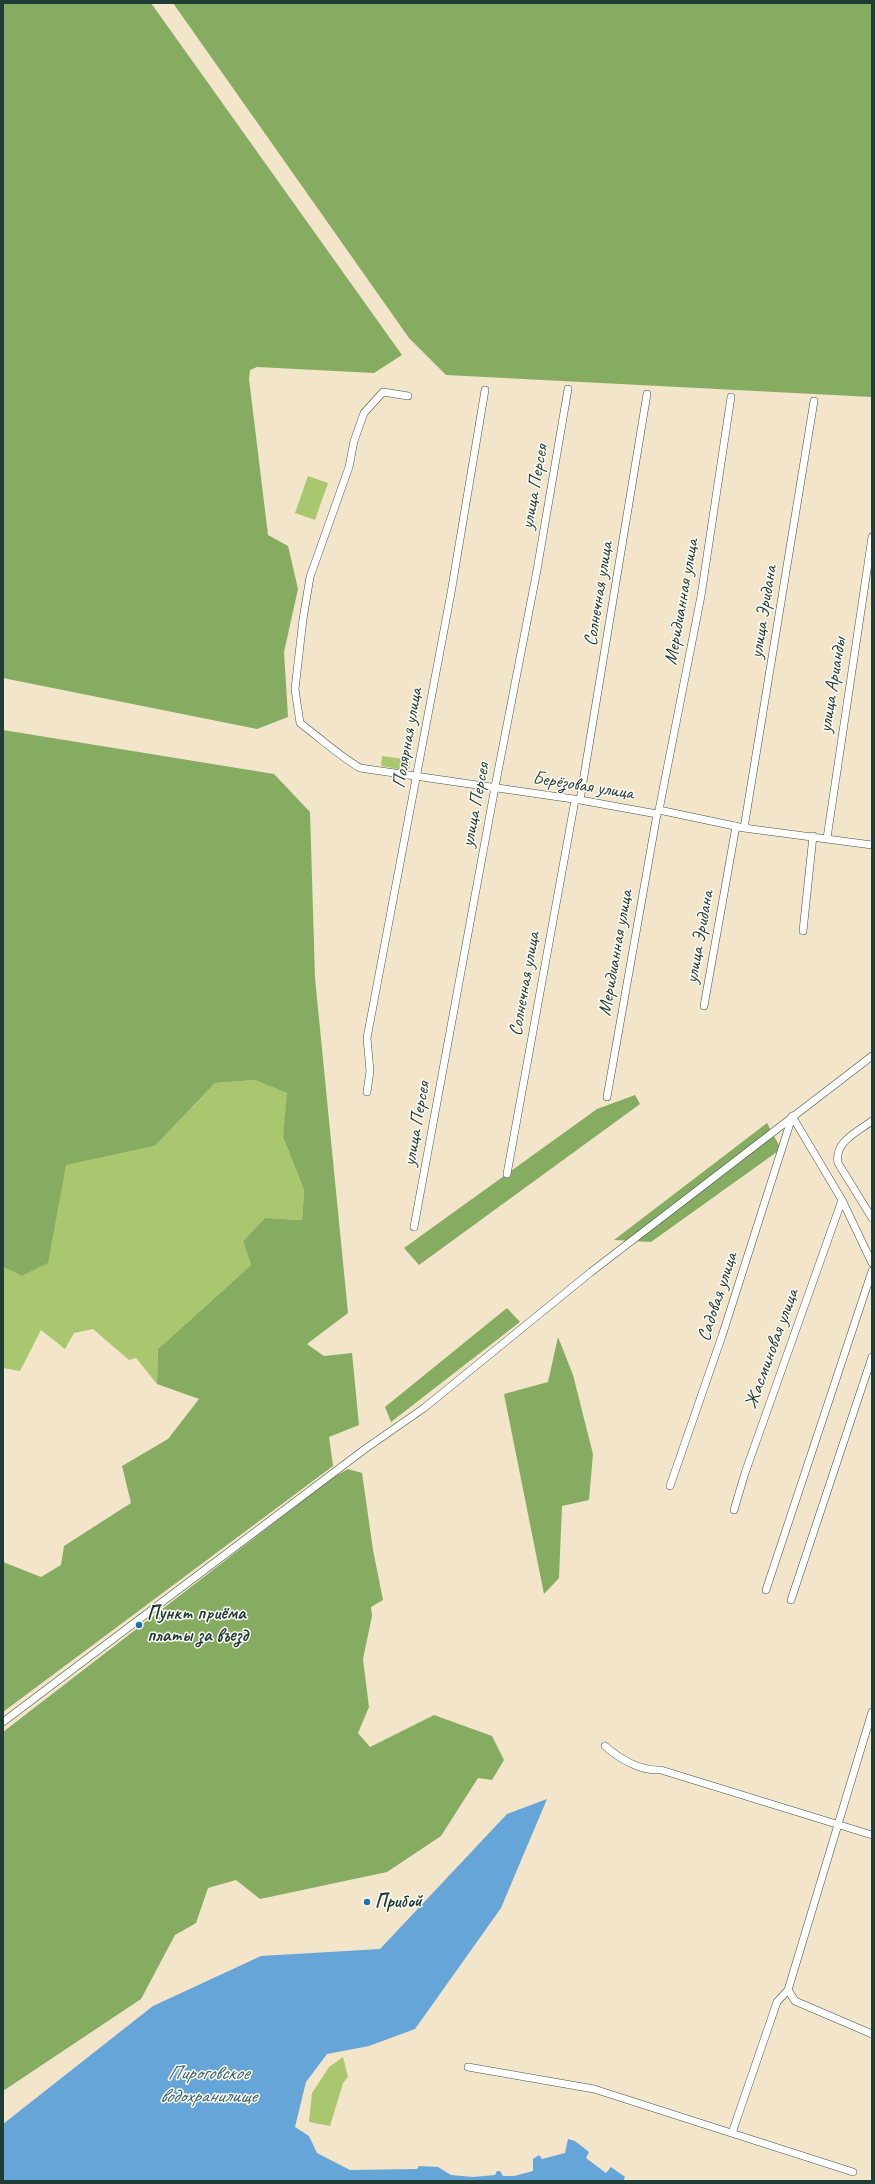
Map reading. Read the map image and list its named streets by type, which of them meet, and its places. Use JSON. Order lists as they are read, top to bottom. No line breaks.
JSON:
{"streets":{"street":["улица Персея","Солнечная улица","Меридианная улица","улица Эридана","улица Арианды","Полярная улица","Берёзовая улица","Садовая улица","Жасминовая улица"]},"crossings":[["улица Персея","Берёзовая улица"],["Солнечная улица","Берёзовая улица"],["Меридианная улица","Берёзовая улица"],["улица Эридана","Берёзовая улица"],["улица Арианды","Берёзовая улица"],["Полярная улица","Берёзовая улица"]],"water":["Пироговское водохранилище"],"places":["Пункт приёма платы за въезд","Прибой"]}
